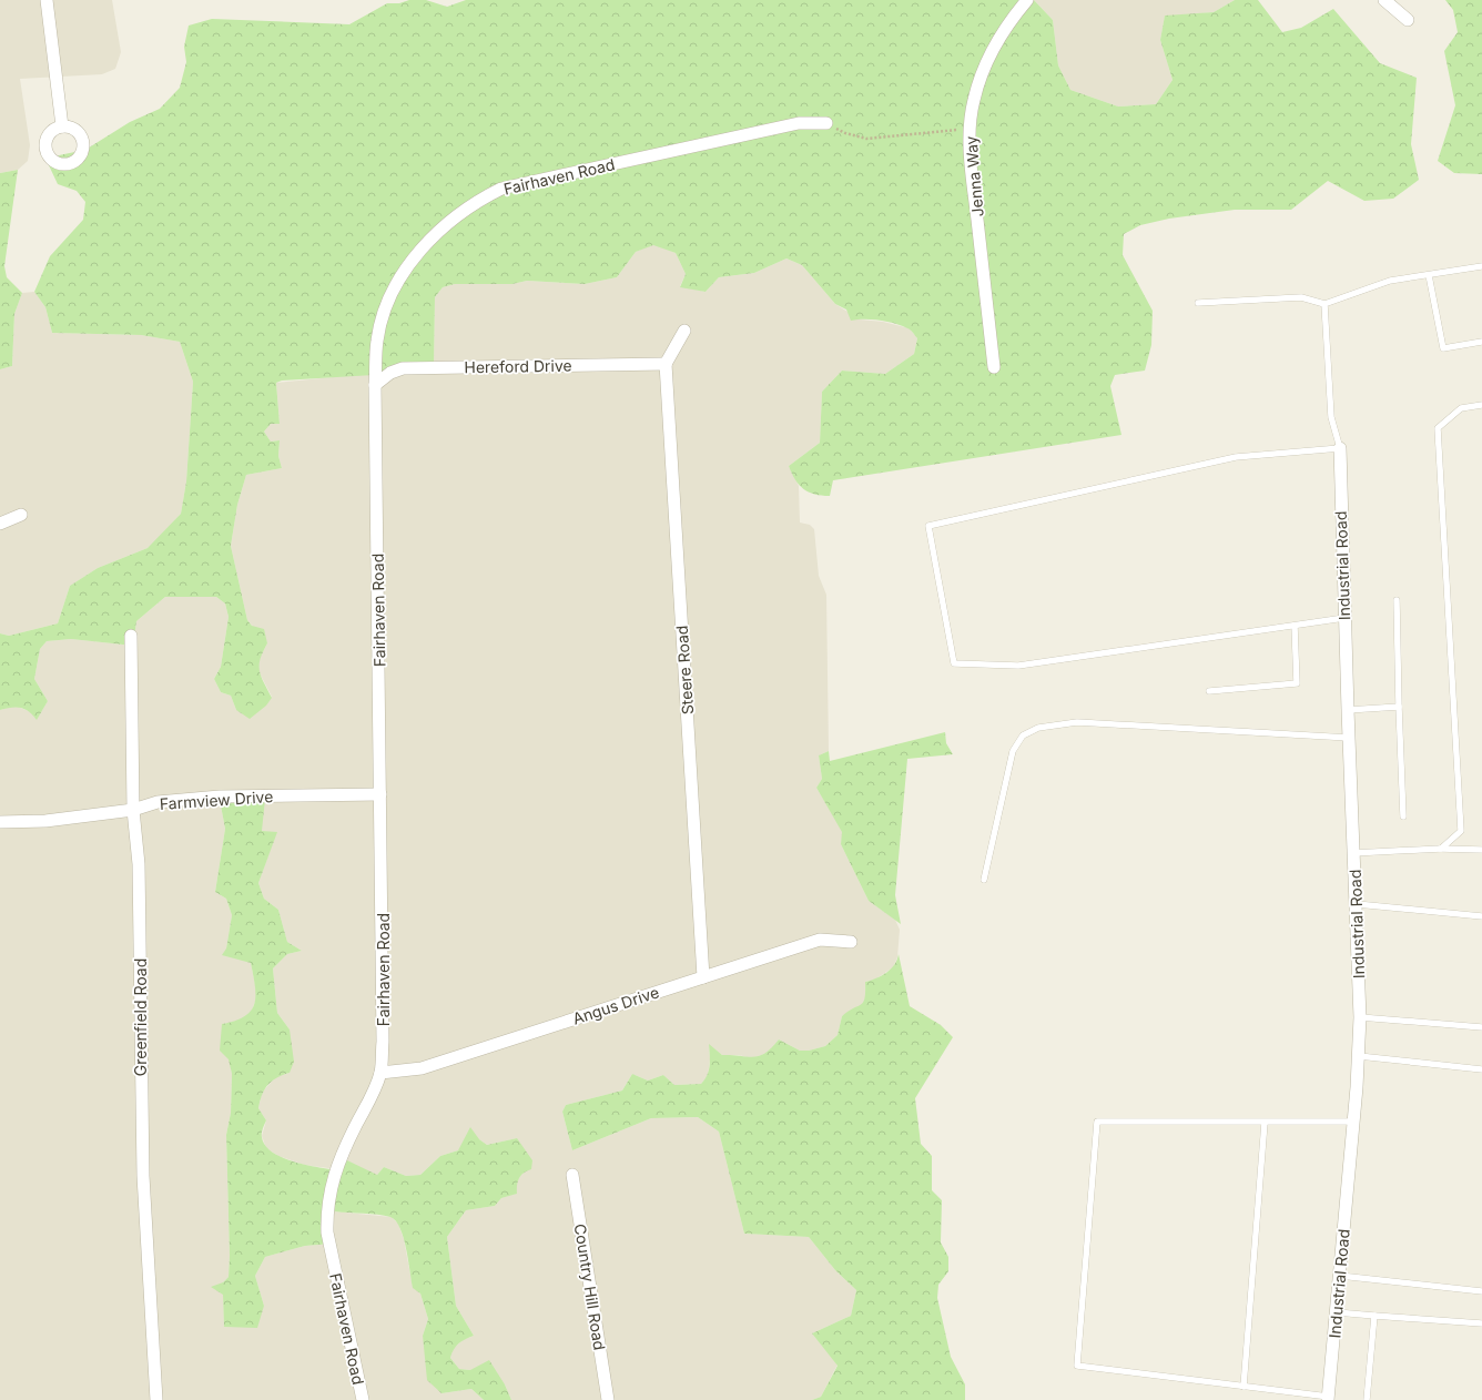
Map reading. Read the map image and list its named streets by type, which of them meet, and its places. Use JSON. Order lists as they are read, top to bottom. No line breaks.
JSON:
{"streets":{"street":["Fairhaven Road","Jenna Way","Hereford Drive","Industrial Road","Steere Road","Farmview Drive","Angus Drive","Greenfield Road","Country Hill Road"]},"crossings":[["Fairhaven Road","Hereford Drive"],["Fairhaven Road","Farmview Drive"],["Fairhaven Road","Angus Drive"],["Hereford Drive","Steere Road"],["Steere Road","Angus Drive"],["Farmview Drive","Greenfield Road"]]}
